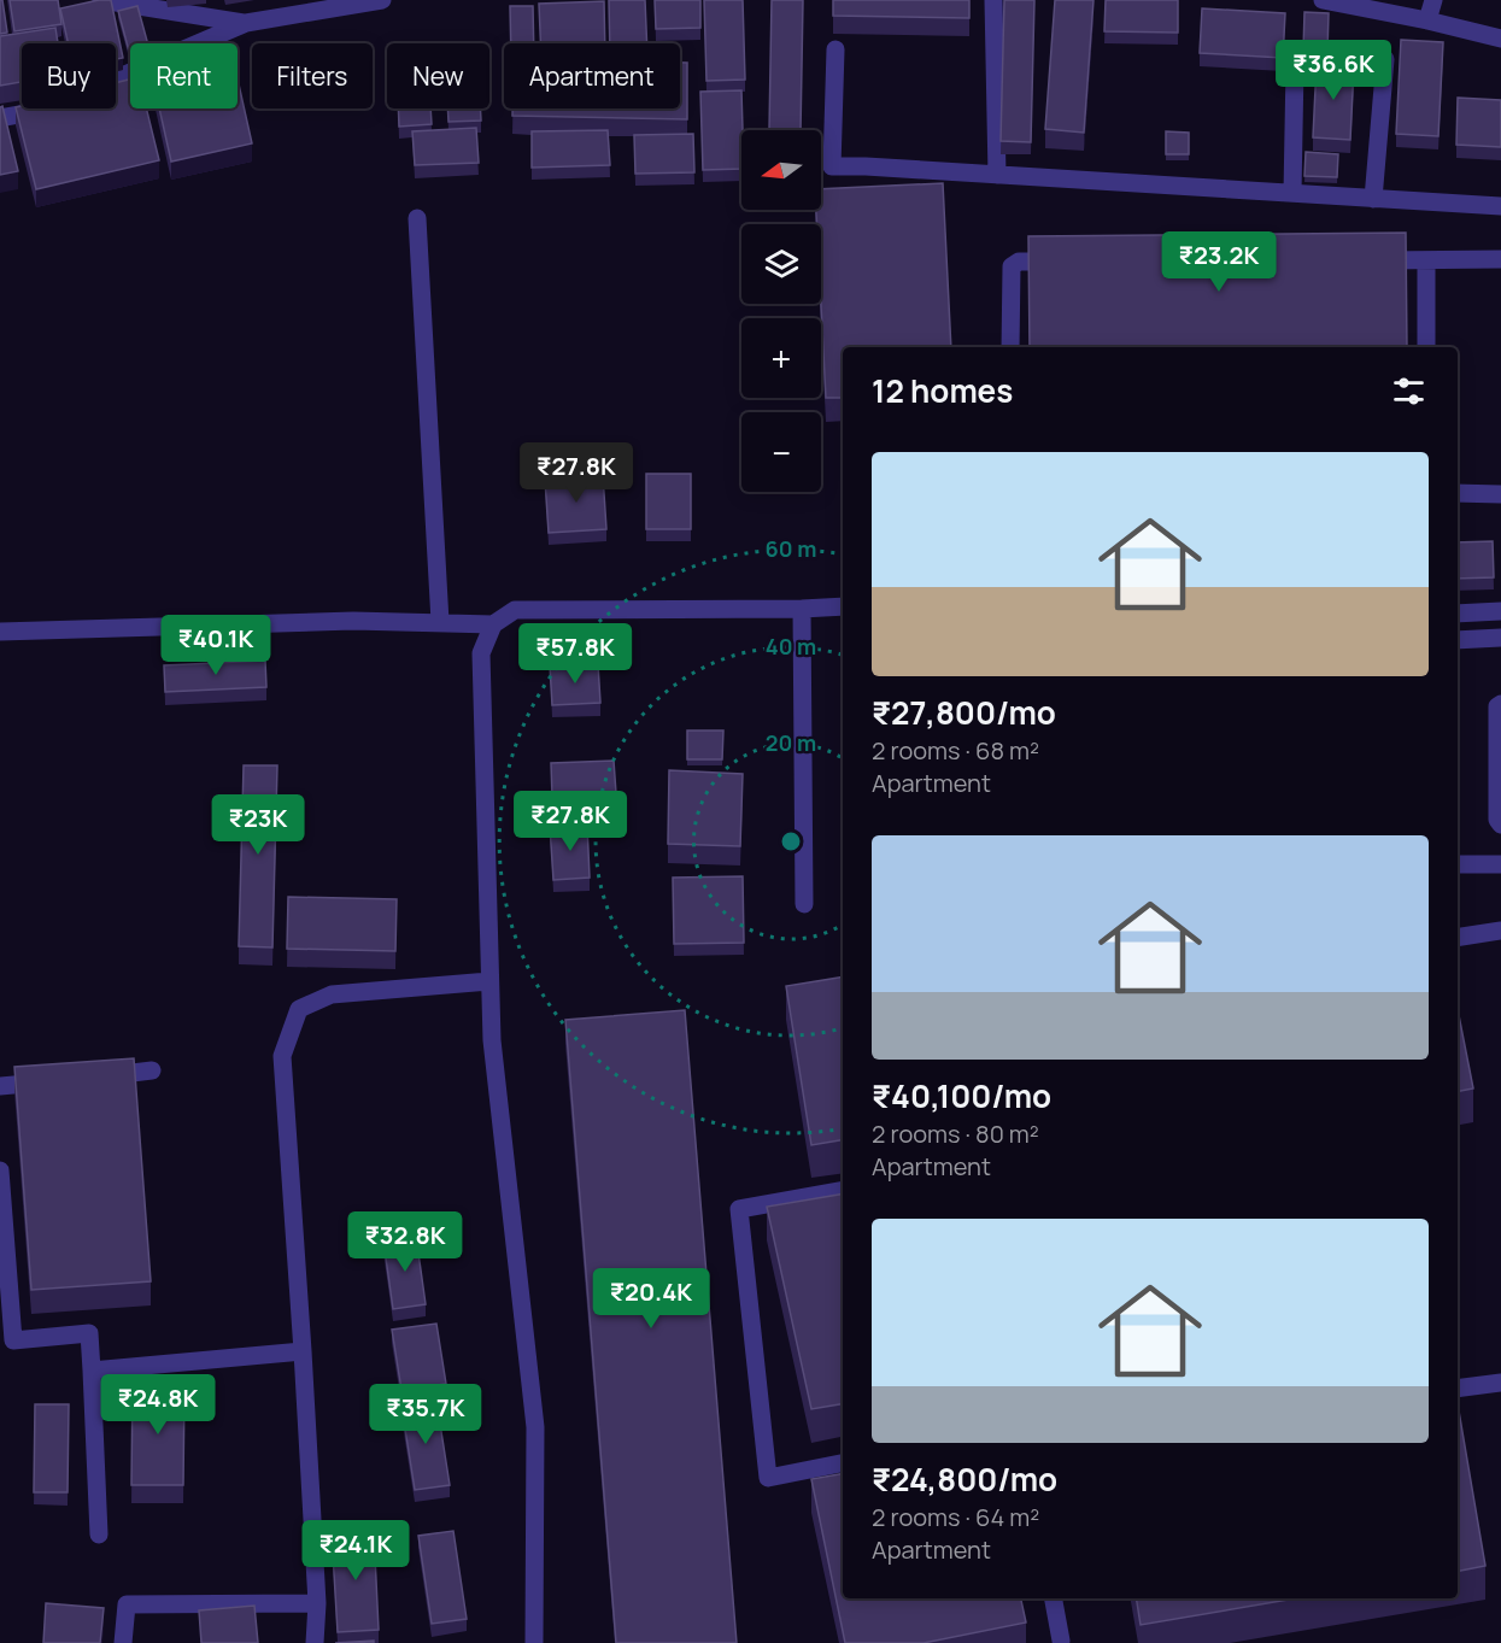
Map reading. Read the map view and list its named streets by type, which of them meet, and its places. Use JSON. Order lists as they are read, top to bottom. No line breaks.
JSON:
{"north":"left","page":{"price":["₹36.6K","₹23.2K","₹27.8K","₹40.1K","₹57.8K","₹27.8K","₹23K","₹32.8K","₹20.4K","₹24.8K","₹35.7K","₹24.1K"],"chip":["Buy","Rent","Filters","New","Apartment"],"map_buttons":["+","−"],"heading":"12 homes","list":[{"name":"₹27,800/mo","note":"2 rooms · 68 m² · Apartment"},{"name":"₹40,100/mo","note":"2 rooms · 80 m² · Apartment"},{"name":"₹24,800/mo","note":"2 rooms · 64 m² · Apartment"}]},"rings":["60 m","40 m","20 m"]}
